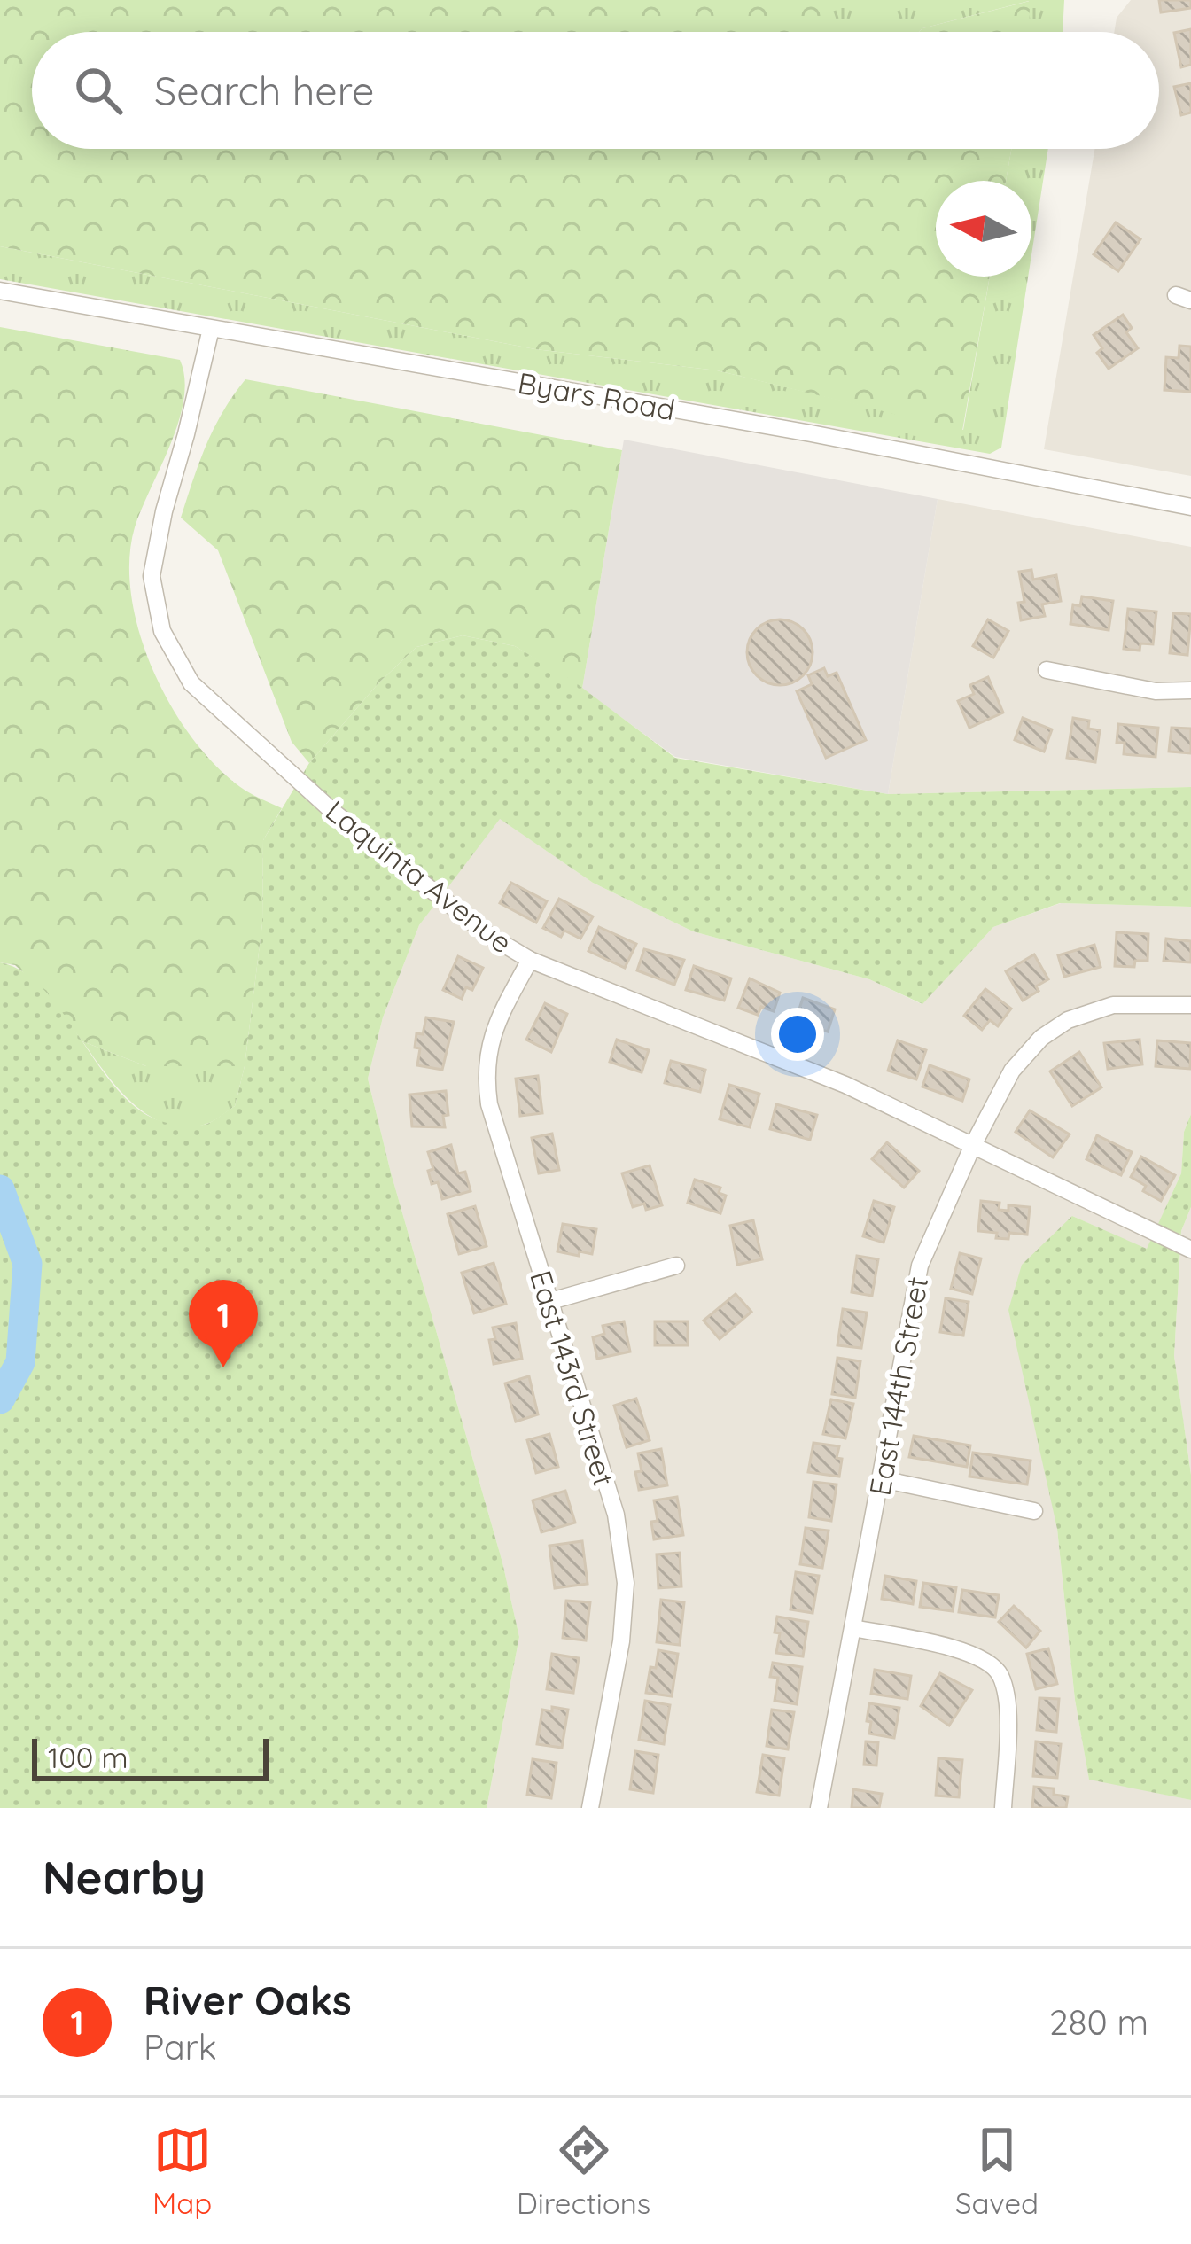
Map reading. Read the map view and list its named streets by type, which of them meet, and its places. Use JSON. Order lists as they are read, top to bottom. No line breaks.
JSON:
{"streets":{"street":["Byars Road","Laquinta Avenue","East 143rd Street","East 144th Street"]},"crossings":[["Byars Road","Laquinta Avenue"],["Laquinta Avenue","East 143rd Street"],["Laquinta Avenue","East 144th Street"]],"scale_bar":"100 m","north":"left","page":{"search":"Search here","pins":"1","scale":"100 m","heading":"Nearby","list":[{"mark":"1","name":"River Oaks","note":"Park","value":"280 m"}],"nav":["Map","Directions","Saved"]}}
